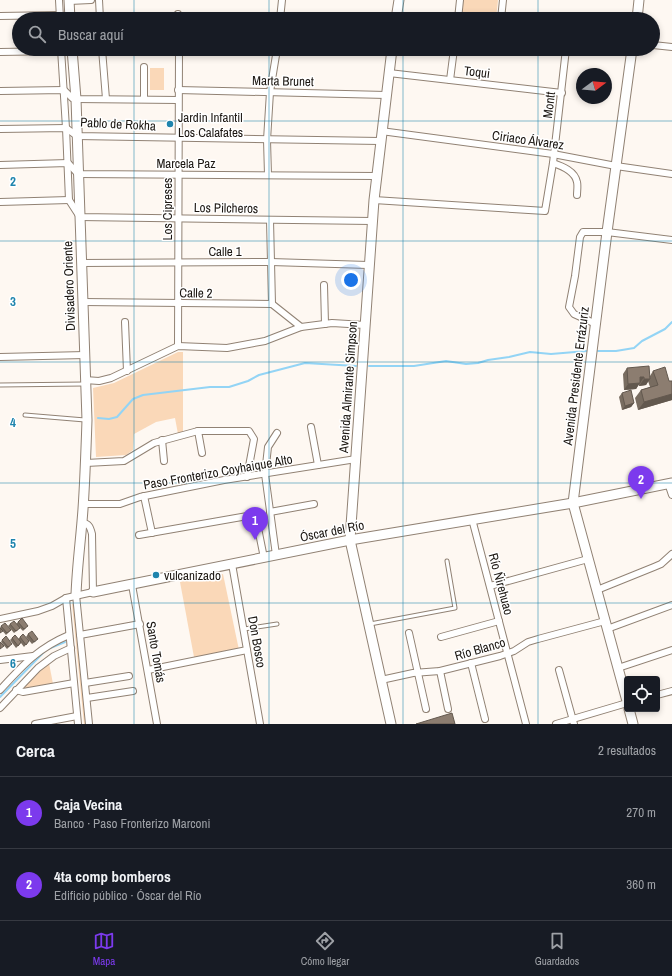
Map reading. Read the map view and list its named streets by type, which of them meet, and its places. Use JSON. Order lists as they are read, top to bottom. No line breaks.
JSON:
{"streets":{"street":["Toqui","Marta Brunet","Montt","Pablo de Rokha","Ciriaco Álvarez","Marcela Paz","Los Pilcheros","Los Cipreses","Calle 1","Divisadero Oriente","Calle 2","Avenida Presidente Errázuriz","Avenida Almirante Simpson","Paso Fronterizo Coyhaique Alto","Óscar del Río","Río Ñirehuao","Don Bosco","Río Blanco","Santo Tomás"]},"crossings":[["Toqui","Montt"],["Toqui","Avenida Almirante Simpson"],["Marta Brunet","Los Cipreses"],["Marta Brunet","Avenida Almirante Simpson"],["Montt","Ciriaco Álvarez"],["Montt","Avenida Almirante Simpson"],["Pablo de Rokha","Los Cipreses"],["Pablo de Rokha","Divisadero Oriente"],["Pablo de Rokha","Avenida Almirante Simpson"],["Ciriaco Álvarez","Avenida Presidente Errázuriz"],["Ciriaco Álvarez","Avenida Almirante Simpson"],["Marcela Paz","Los Cipreses"],["Marcela Paz","Divisadero Oriente"],["Marcela Paz","Avenida Almirante Simpson"],["Los Pilcheros","Los Cipreses"],["Los Pilcheros","Divisadero Oriente"],["Los Pilcheros","Avenida Almirante Simpson"],["Los Cipreses","Calle 1"],["Los Cipreses","Calle 2"],["Calle 1","Divisadero Oriente"],["Calle 1","Avenida Almirante Simpson"],["Divisadero Oriente","Calle 2"],["Divisadero Oriente","Paso Fronterizo Coyhaique Alto"],["Divisadero Oriente","Óscar del Río"],["Avenida Presidente Errázuriz","Óscar del Río"],["Avenida Presidente Errázuriz","Río Blanco"],["Avenida Almirante Simpson","Paso Fronterizo Coyhaique Alto"],["Avenida Almirante Simpson","Óscar del Río"],["Avenida Almirante Simpson","Río Blanco"],["Óscar del Río","Río Ñirehuao"],["Óscar del Río","Don Bosco"],["Óscar del Río","Santo Tomás"],["Río Ñirehuao","Río Blanco"]],"places":["Jardin Infantil Los Calafates","vulcanizado"],"north":"right","page":{"search":"Buscar aquí","pins":["2","1"],"heading":["Cerca","2 resultados"],"list":[{"mark":"1","name":"Caja Vecina","note":"Banco · Paso Fronterizo Marconi","value":"270 m"},{"mark":"2","name":"4ta comp bomberos","note":"Edificio público · Óscar del Río","value":"360 m"}],"nav":["Mapa","Cómo llegar","Guardados"]},"grid":{"rows":["2","3","4","5","6"]}}
